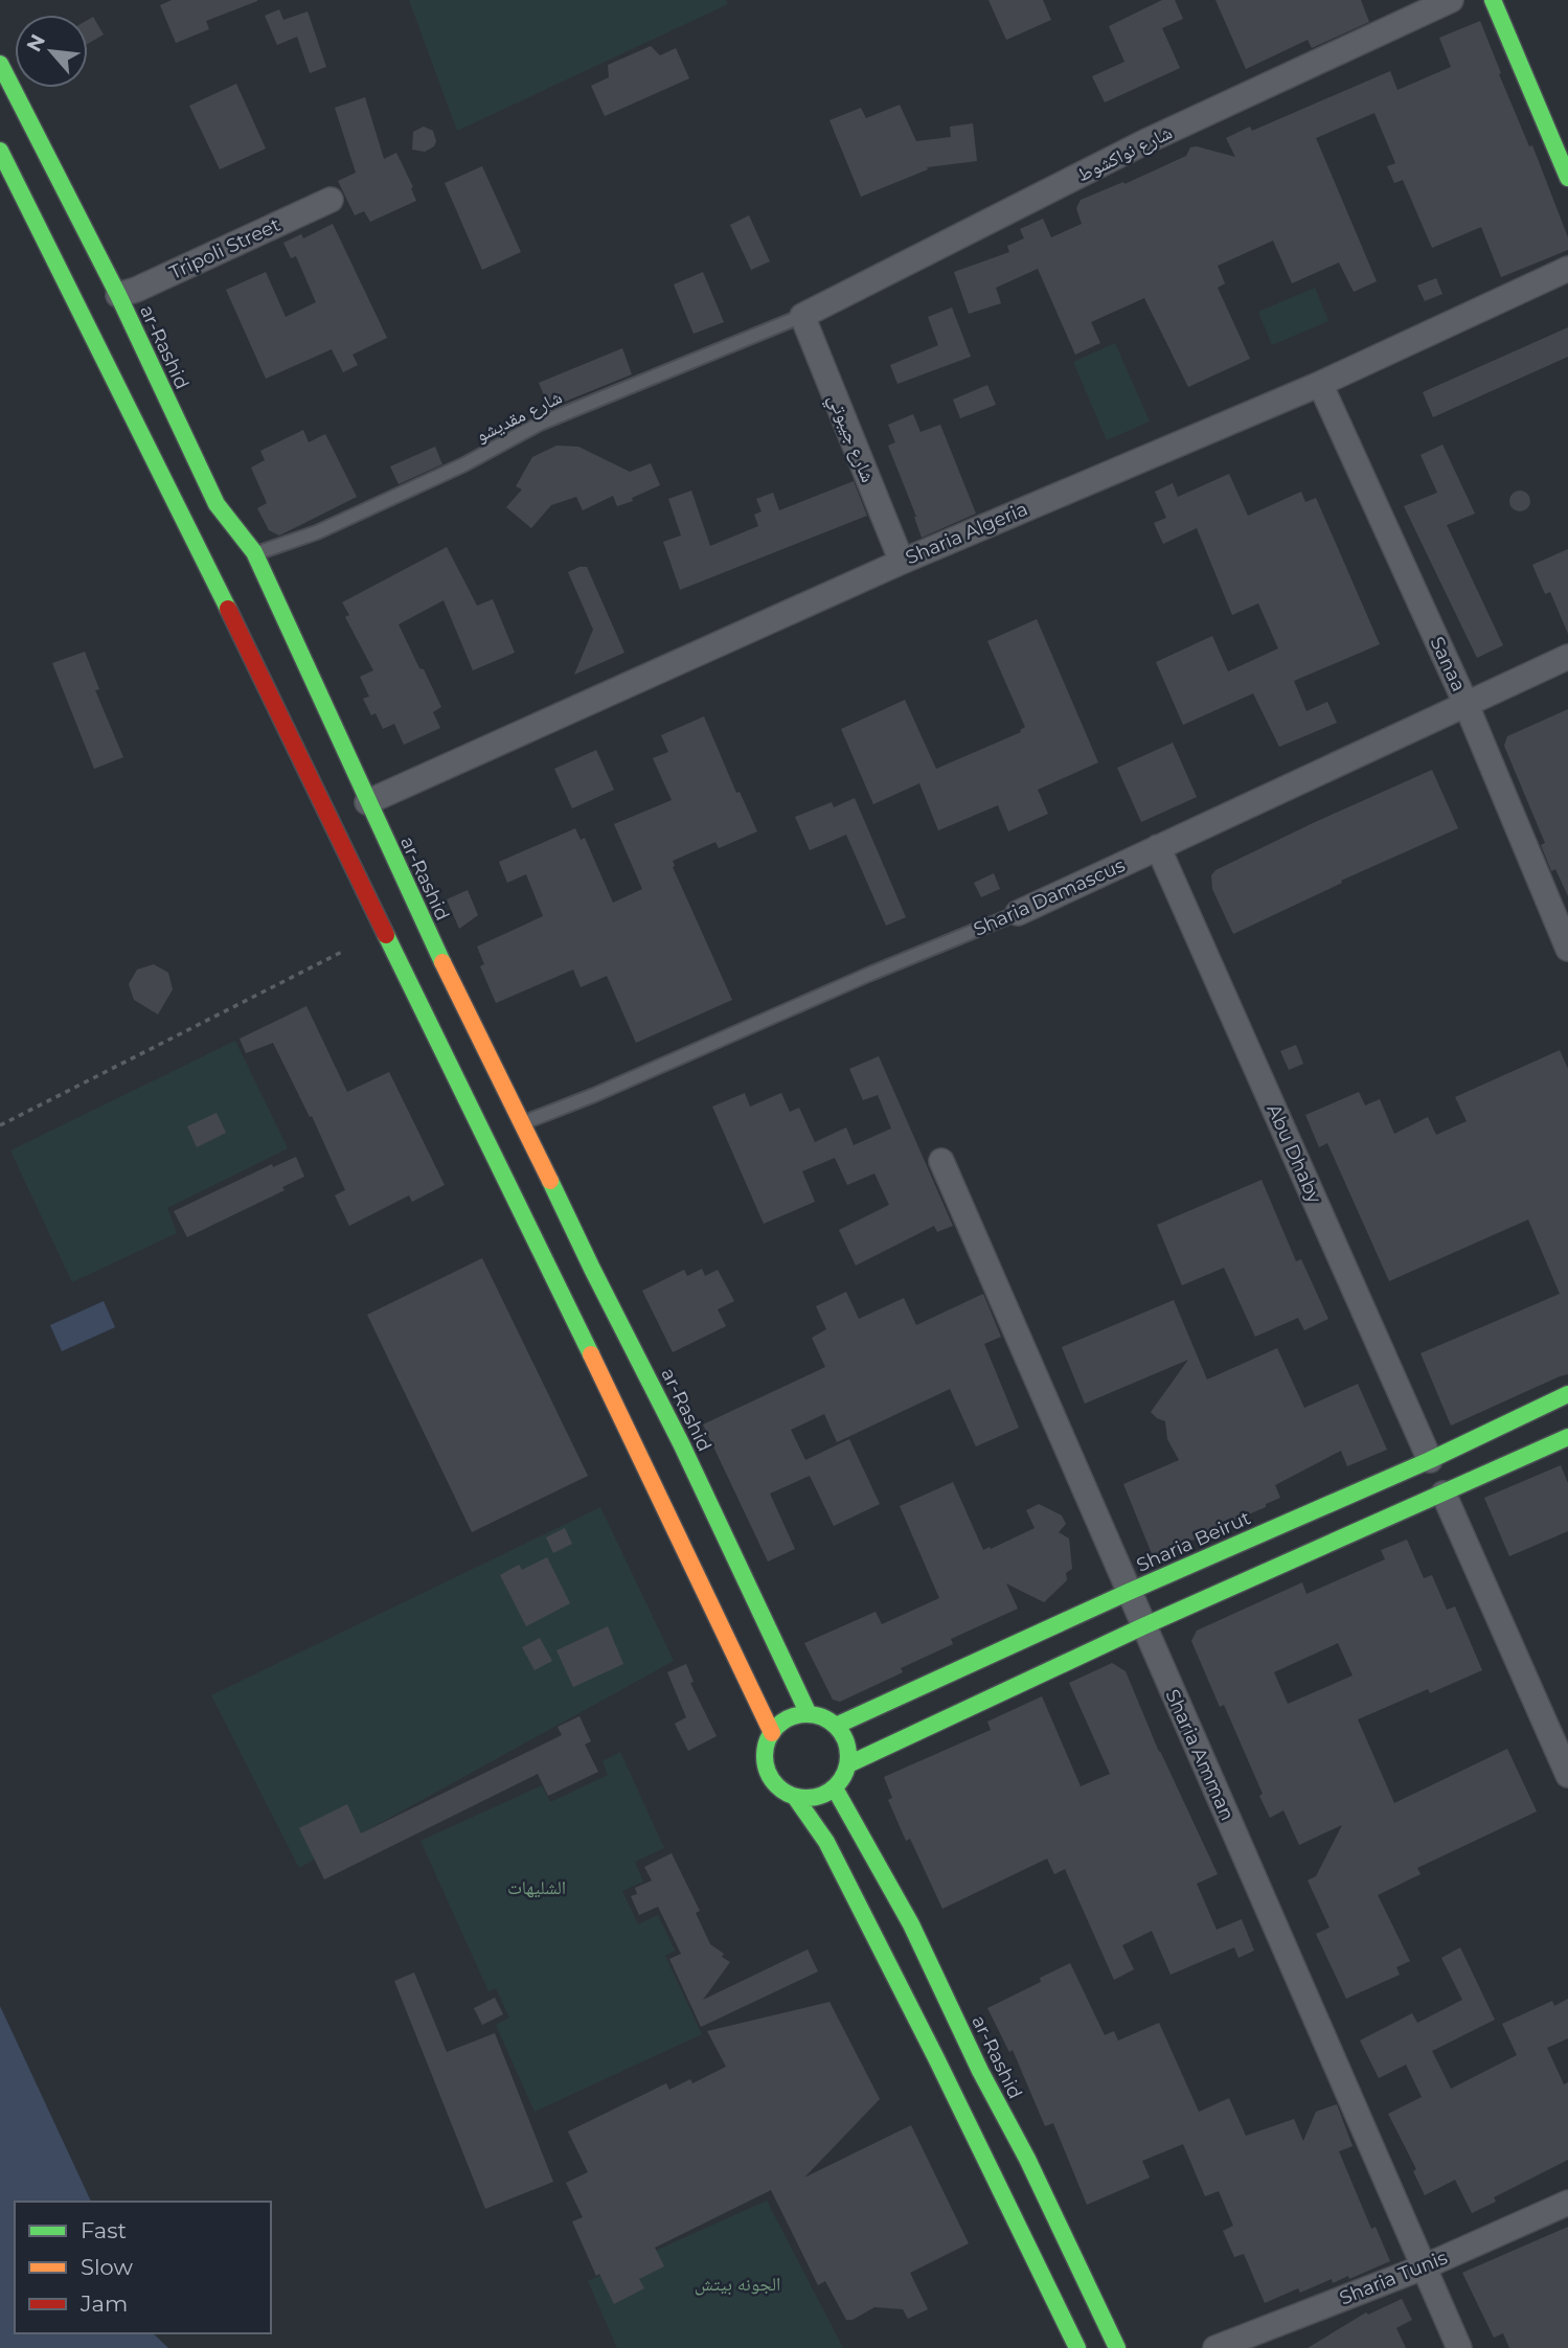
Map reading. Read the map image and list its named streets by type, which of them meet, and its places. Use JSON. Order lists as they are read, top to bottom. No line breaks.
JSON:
{"streets":{"main road":["ar-Rashid","Sharia Beirut"],"street":["شارع نواكشوط","Tripoli Street","شارع جيبوتي","Sharia Algeria","Sanaa","Sharia Damascus","Abu Dhaby","Sharia Amman","Sharia Tunis"],"lane":["شارع مقديشو"]},"crossings":[["شارع نواكشوط","شارع مقديشو"],["شارع نواكشوط","شارع جيبوتي"],["Tripoli Street","ar-Rashid"],["ar-Rashid","شارع مقديشو"],["ar-Rashid","Sharia Algeria"],["ar-Rashid","Sharia Damascus"],["ar-Rashid","Sharia Beirut"],["شارع مقديشو","شارع جيبوتي"],["شارع جيبوتي","Sharia Algeria"],["Sharia Algeria","Sanaa"],["Sanaa","Sharia Damascus"],["Sharia Damascus","Abu Dhaby"],["Abu Dhaby","Sharia Beirut"],["Sharia Beirut","Sharia Amman"],["Sharia Amman","Sharia Tunis"]],"parks":["الشليهات","الجونه بيتش"],"legend":["Fast","Slow","Jam"],"north":"top left"}
